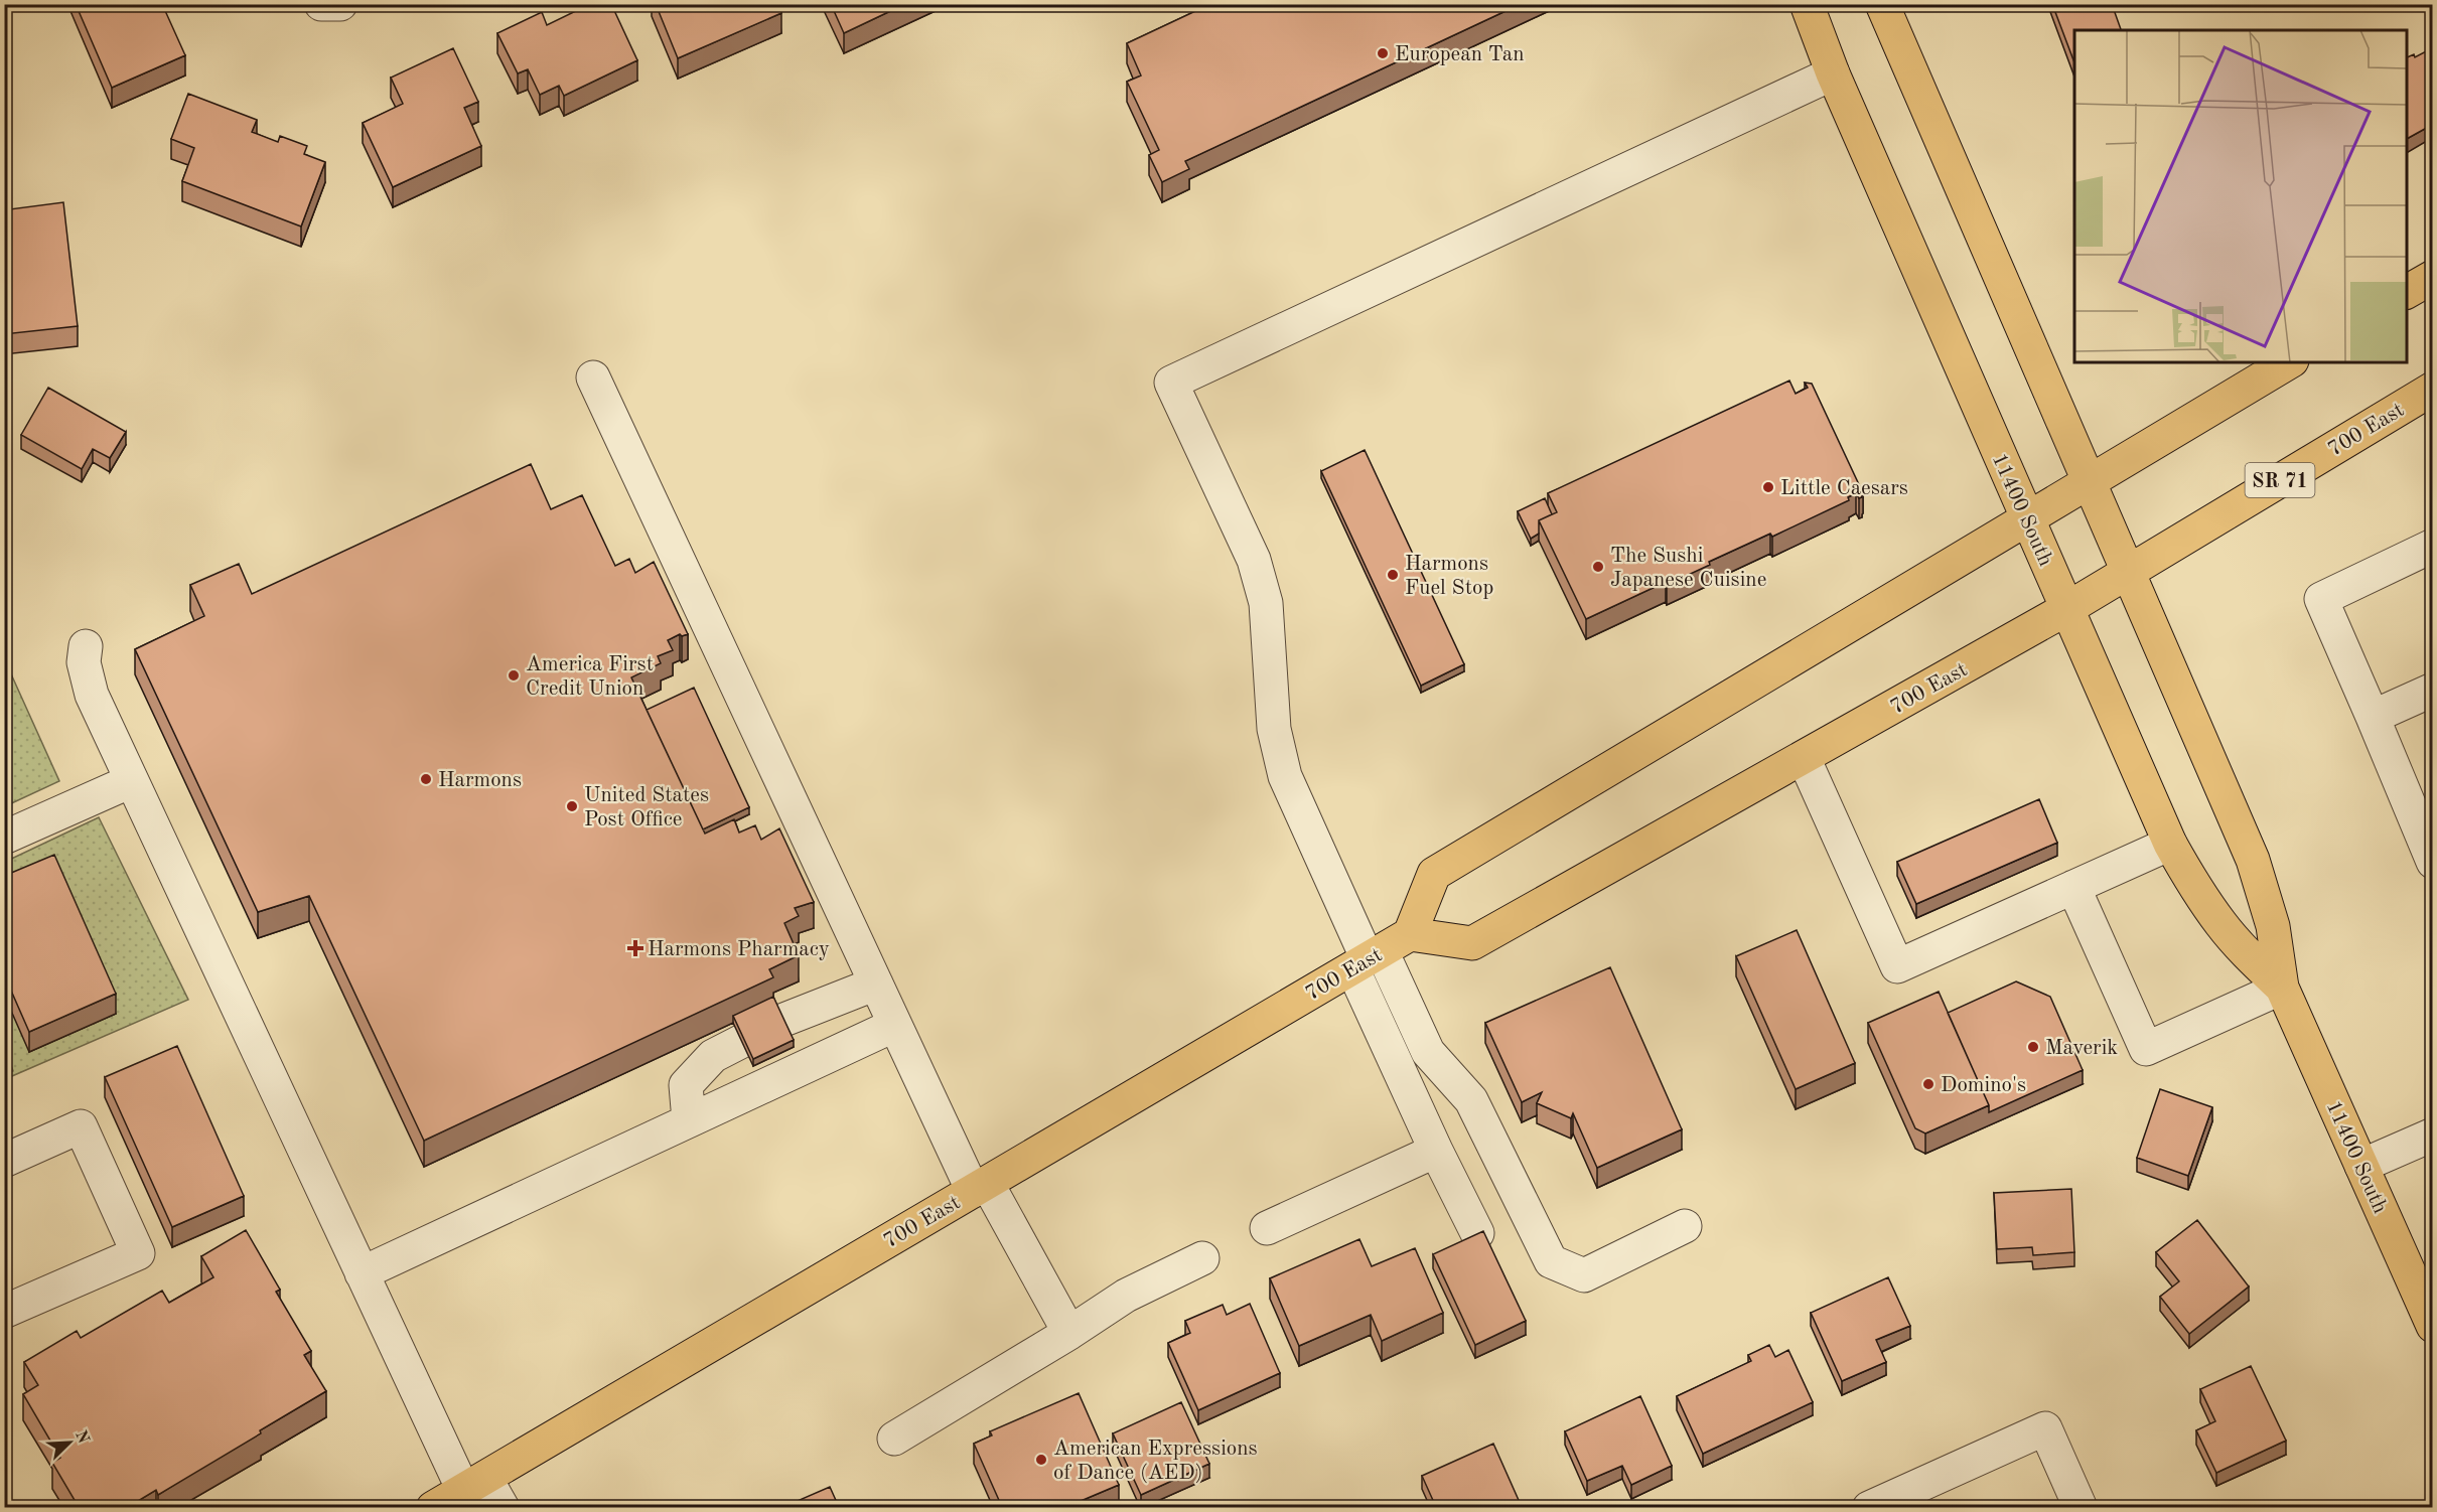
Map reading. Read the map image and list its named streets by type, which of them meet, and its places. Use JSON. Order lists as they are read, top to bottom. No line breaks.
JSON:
{"streets":{"main road":["700 East","SR 71","11400 South"]},"crossings":[["700 East","11400 South"]],"places":{"other":["European Tan","Little Caesars","The Sushi Japanese Cuisine","Harmons Fuel Stop","America First Credit Union","Harmons","United States Post Office","Maverik","Domino's","American Expressions of Dance (AED)"],"health":["Harmons Pharmacy"]},"north":"top right"}
